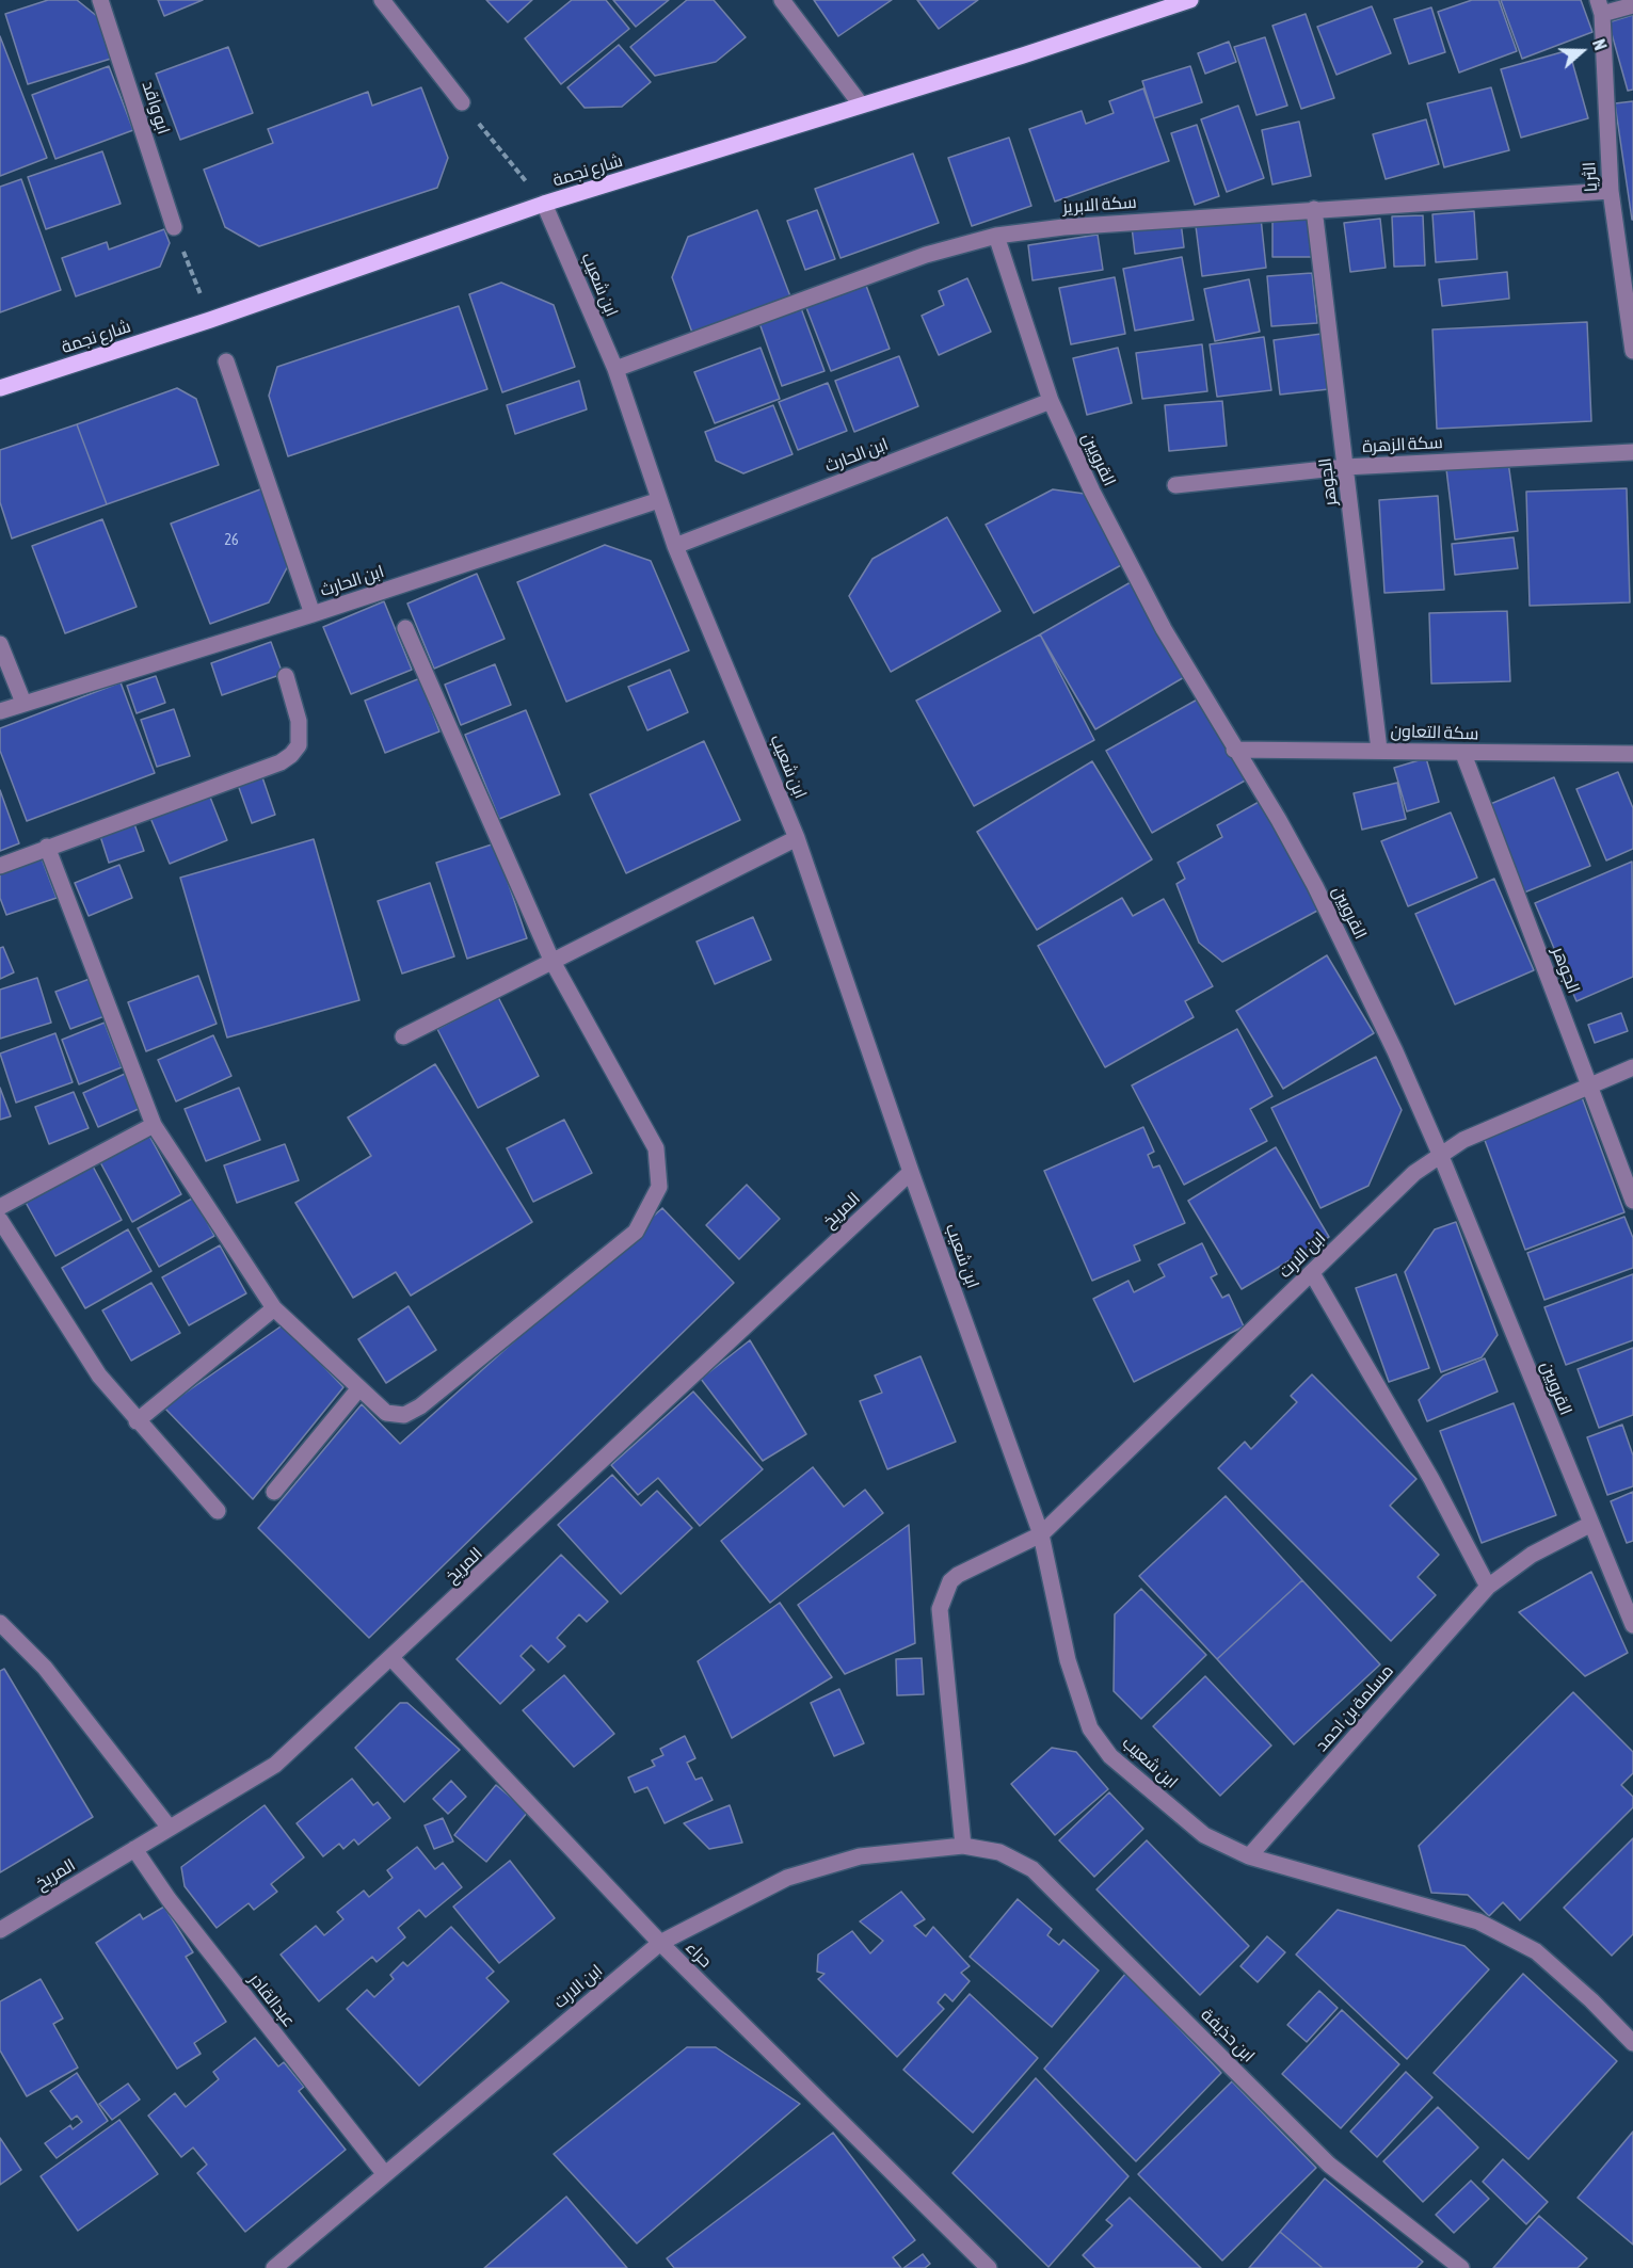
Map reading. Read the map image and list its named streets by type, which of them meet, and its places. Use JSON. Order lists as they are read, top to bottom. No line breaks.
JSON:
{"streets":{"main road":["شارع نجمة"],"street":["ابو واقد","الثريا","سكة الابريز","ابن شعيب","سكة الزهرة","ابن الحارث","القرويين","الجوهر","سكة التعاون","المريخ","ابن الارت","مسلمة بن احمد","حراء","عبدالقادر","ابن حذيفة"]},"crossings":[["شارع نجمة","ابن شعيب"],["الثريا","سكة الابريز"],["سكة الابريز","ابن شعيب"],["سكة الابريز","القرويين"],["سكة الابريز","الجوهر"],["ابن شعيب","ابن الحارث"],["ابن شعيب","المريخ"],["ابن شعيب","ابن الارت"],["ابن شعيب","مسلمة بن احمد"],["سكة الزهرة","الجوهر"],["ابن الحارث","القرويين"],["القرويين","سكة التعاون"],["القرويين","ابن الارت"],["القرويين","مسلمة بن احمد"],["الجوهر","سكة التعاون"],["الجوهر","ابن الارت"],["المريخ","حراء"],["المريخ","عبدالقادر"],["ابن الارت","حراء"],["ابن الارت","عبدالقادر"],["ابن الارت","ابن حذيفة"]],"house_numbers":["26"],"north":"right"}
